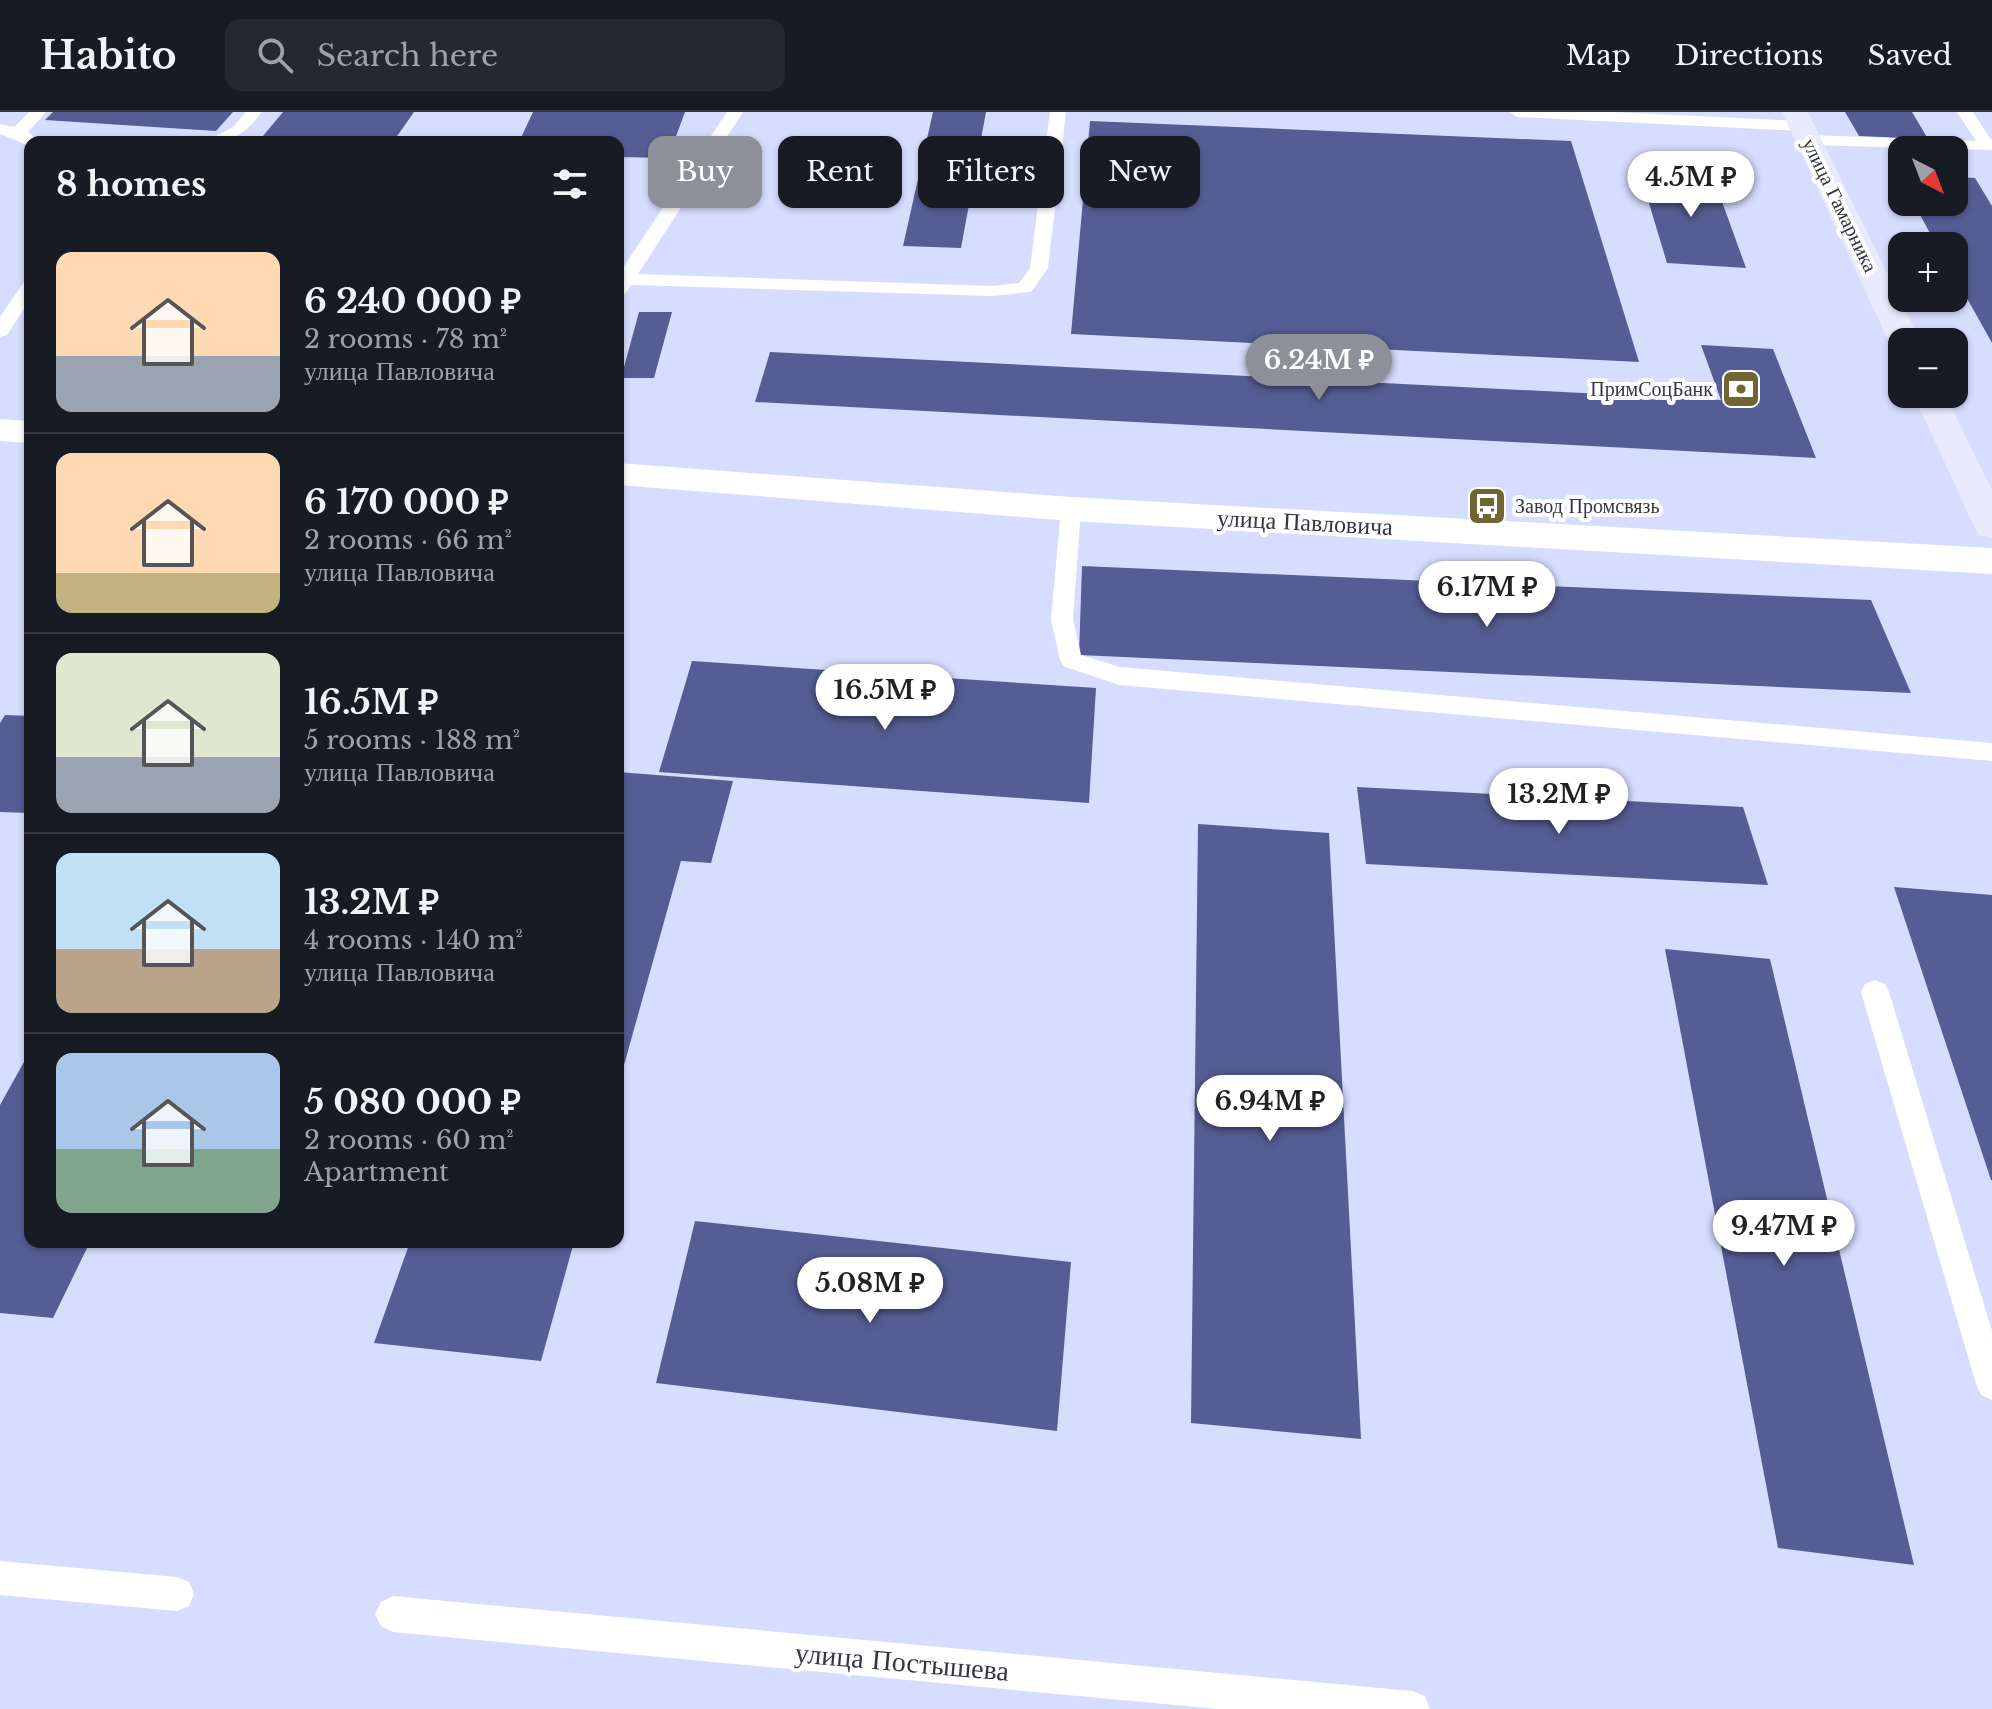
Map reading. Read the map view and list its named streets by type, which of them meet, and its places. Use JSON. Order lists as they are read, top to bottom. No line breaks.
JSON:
{"streets":{"street":["улица Гамарника","улица Павловича"],"lane":["улица Постышева"]},"places":{"bank":["ПримСоцБанк"],"bus stop":["Завод Промсвязь"]},"north":"bottom right","page":{"header":"Habito","search":"Search here","nav":["Map","Directions","Saved"],"map_buttons":["+","−"],"chip":["Buy","Rent","Filters","New"],"heading":"8 homes","price":["4.5M ₽","6.24M ₽","6.17M ₽","16.5M ₽","13.2M ₽","6.94M ₽","9.47M ₽","5.08M ₽"],"list":[{"name":"6 240 000 ₽","note":"2 rooms · 78 m² · улица Павловича"},{"name":"6 170 000 ₽","note":"2 rooms · 66 m² · улица Павловича"},{"name":"16.5M ₽","note":"5 rooms · 188 m² · улица Павловича"},{"name":"13.2M ₽","note":"4 rooms · 140 m² · улица Павловича"},{"name":"5 080 000 ₽","note":"2 rooms · 60 m² · Apartment"}]}}
